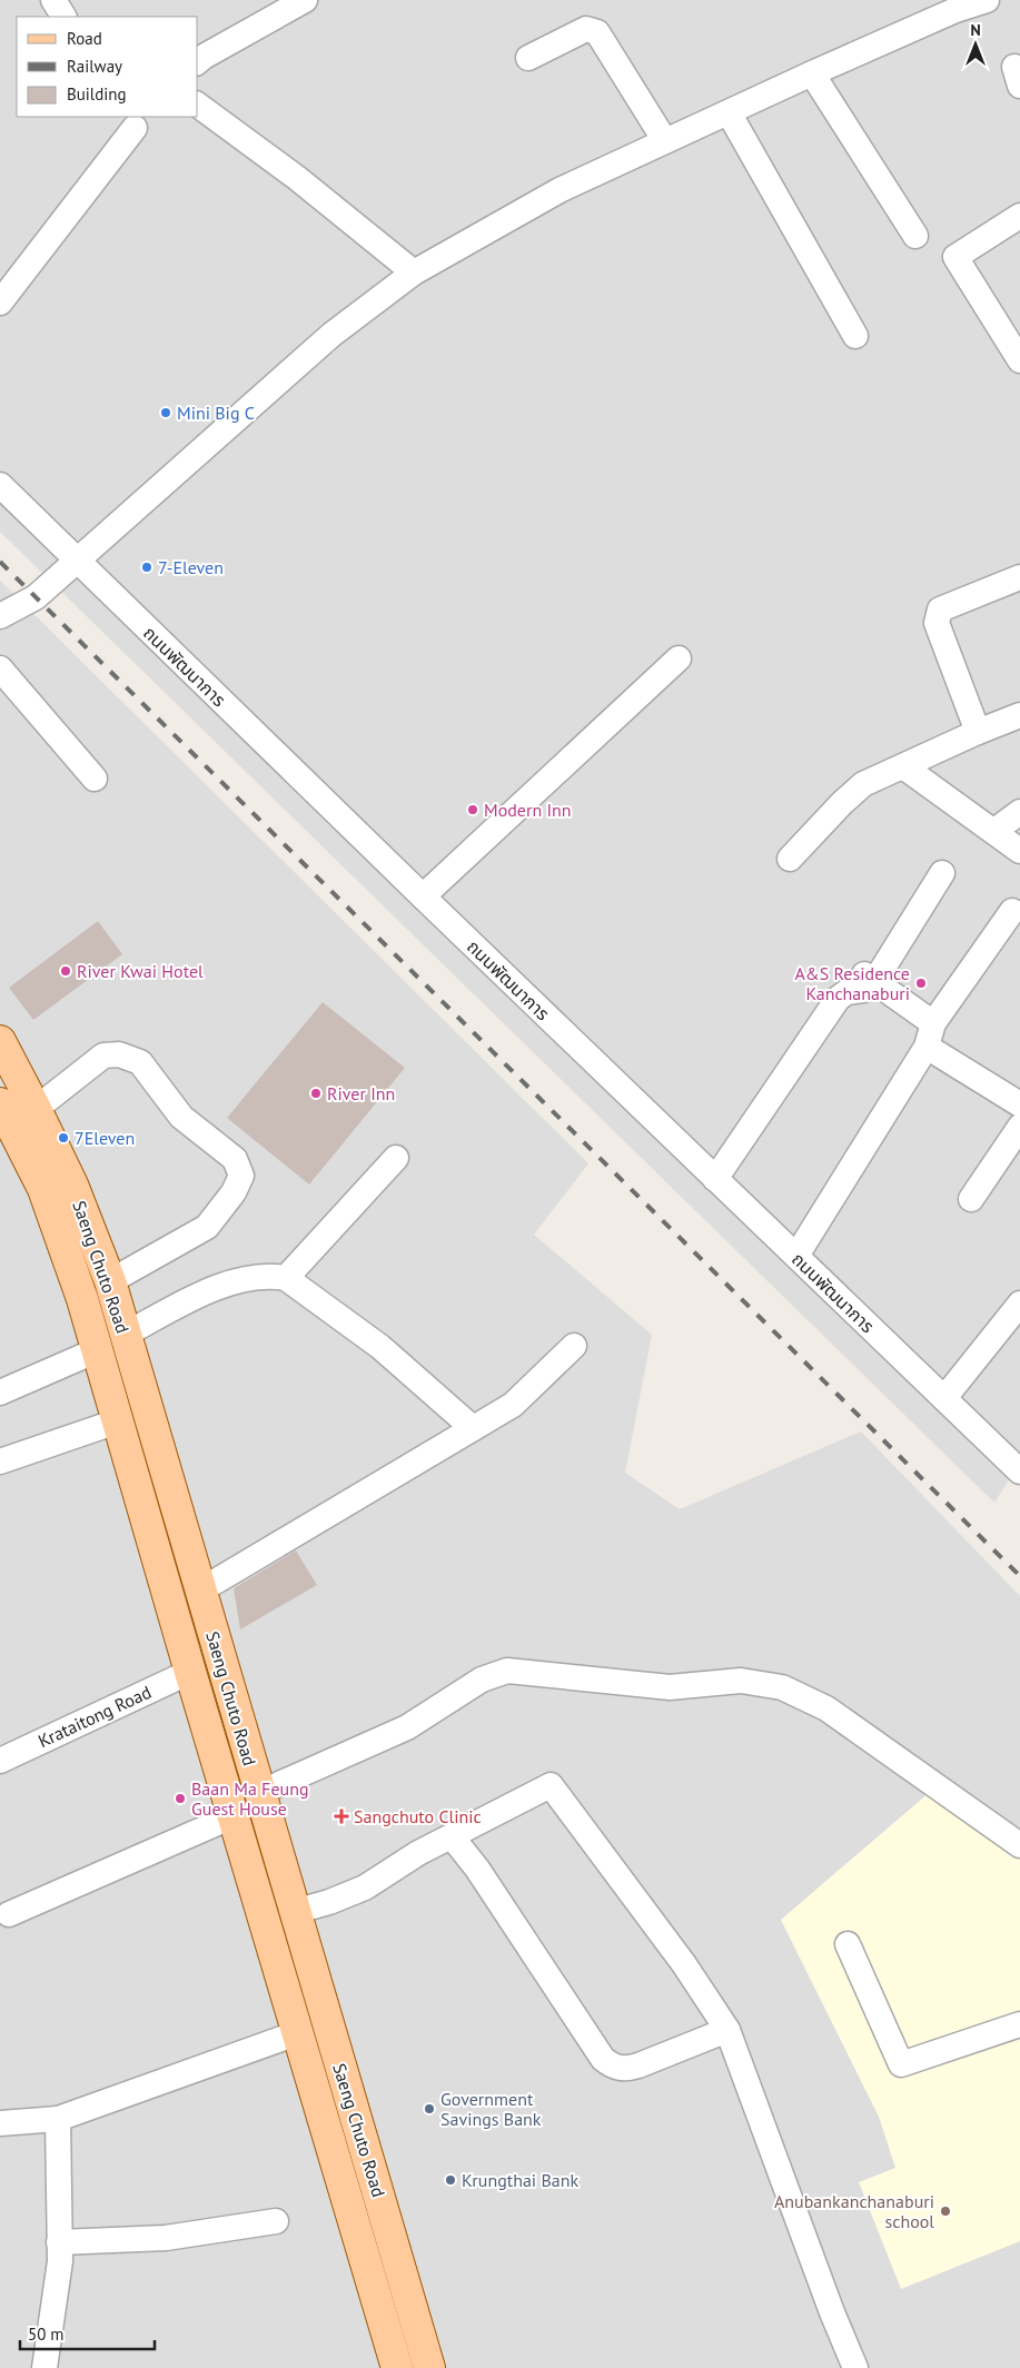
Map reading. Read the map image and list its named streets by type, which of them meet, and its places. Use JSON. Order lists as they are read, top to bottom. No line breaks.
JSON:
{"streets":{"main road":["Saeng Chuto Road"],"street":["ถนนพัฒนาการ","Krataitong Road"]},"crossings":[["Saeng Chuto Road","Krataitong Road"]],"places":{"other":["Mini Big C","7-Eleven","Modern Inn","River Kwai Hotel","A&S Residence Kanchanaburi","River Inn","7Eleven","Baan Ma Feung Guest House","Government Savings Bank","Krungthai Bank","Anubankanchanaburi school"],"health":["Sangchuto Clinic"]},"legend":["Road","Railway","Building"],"scale_bar":"50 m","north":"top"}
